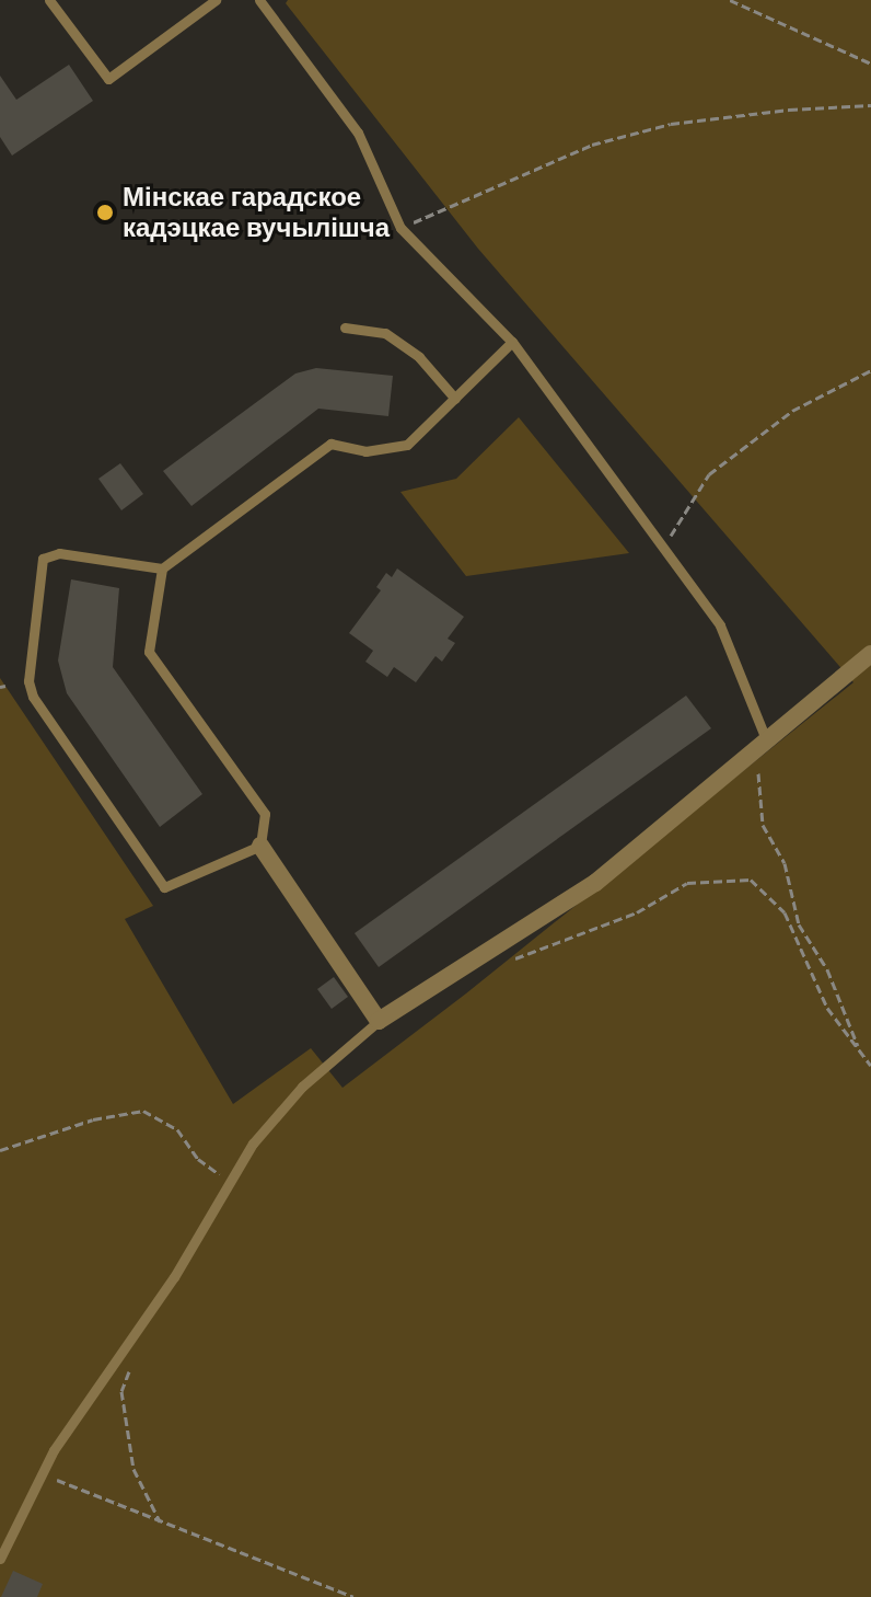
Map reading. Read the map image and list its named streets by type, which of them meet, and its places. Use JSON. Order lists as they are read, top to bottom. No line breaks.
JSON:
{"places":["Мінскае гарадское кадэцкае вучылішча"]}
